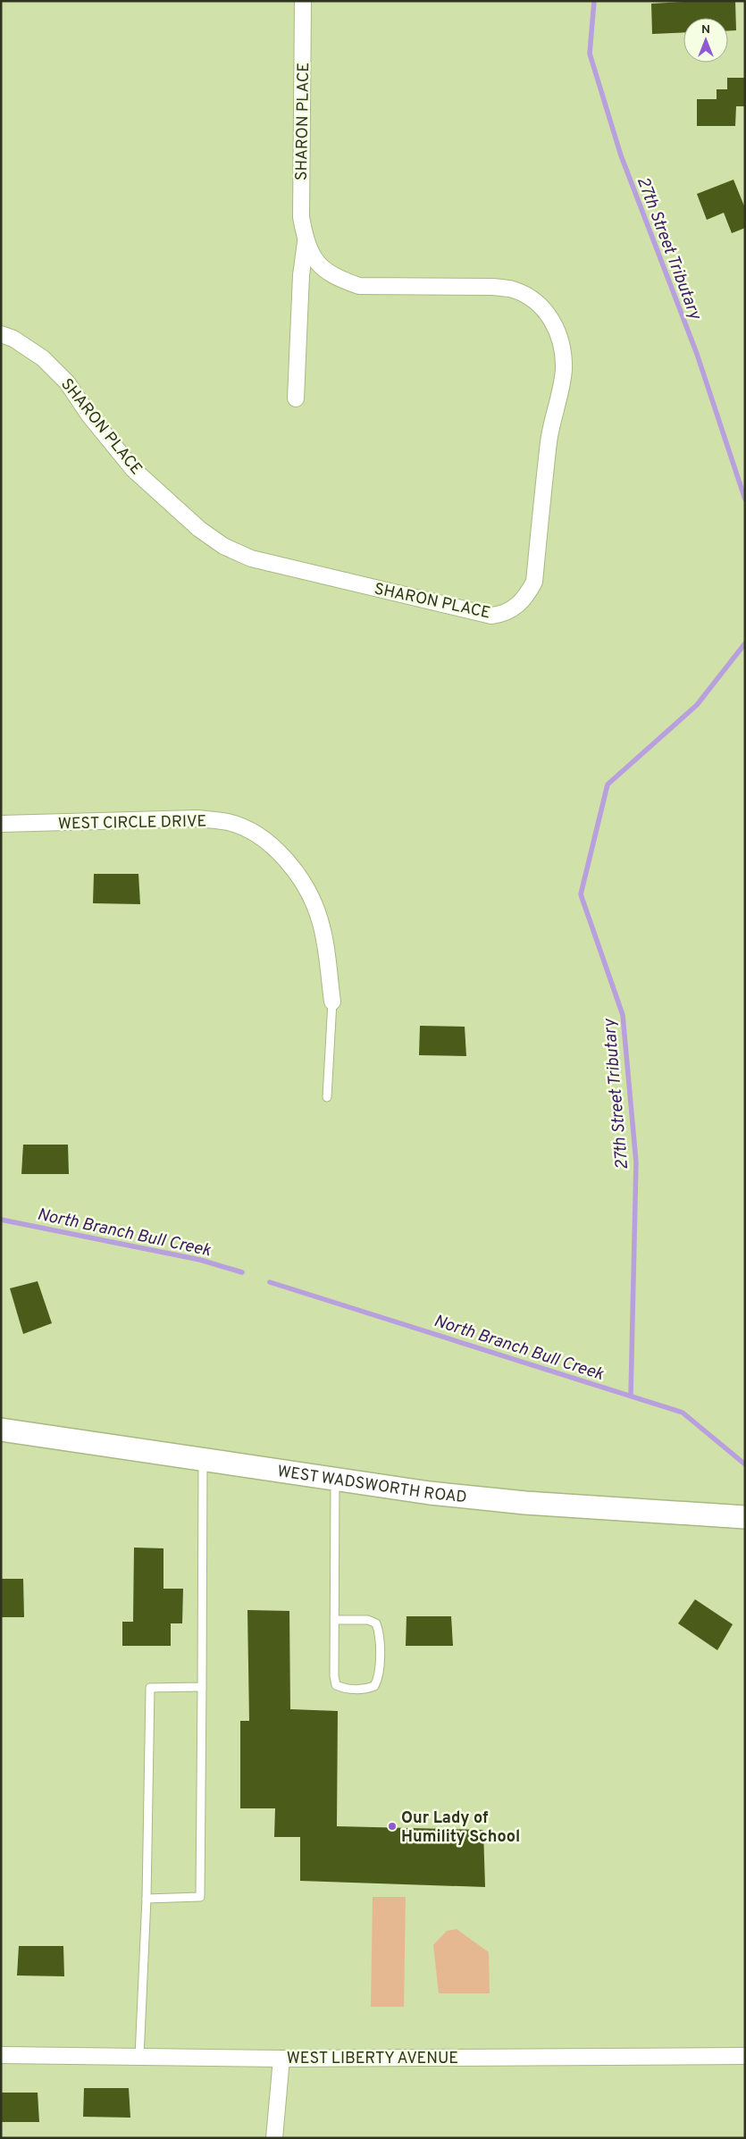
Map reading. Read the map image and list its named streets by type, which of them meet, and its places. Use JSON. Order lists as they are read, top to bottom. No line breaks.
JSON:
{"streets":{"main road":["WEST WADSWORTH ROAD"],"street":["SHARON PLACE","WEST CIRCLE DRIVE","WEST LIBERTY AVENUE"]},"water":["27th Street Tributary","North Branch Bull Creek"],"places":["Our Lady of Humility School"],"north":"top"}
